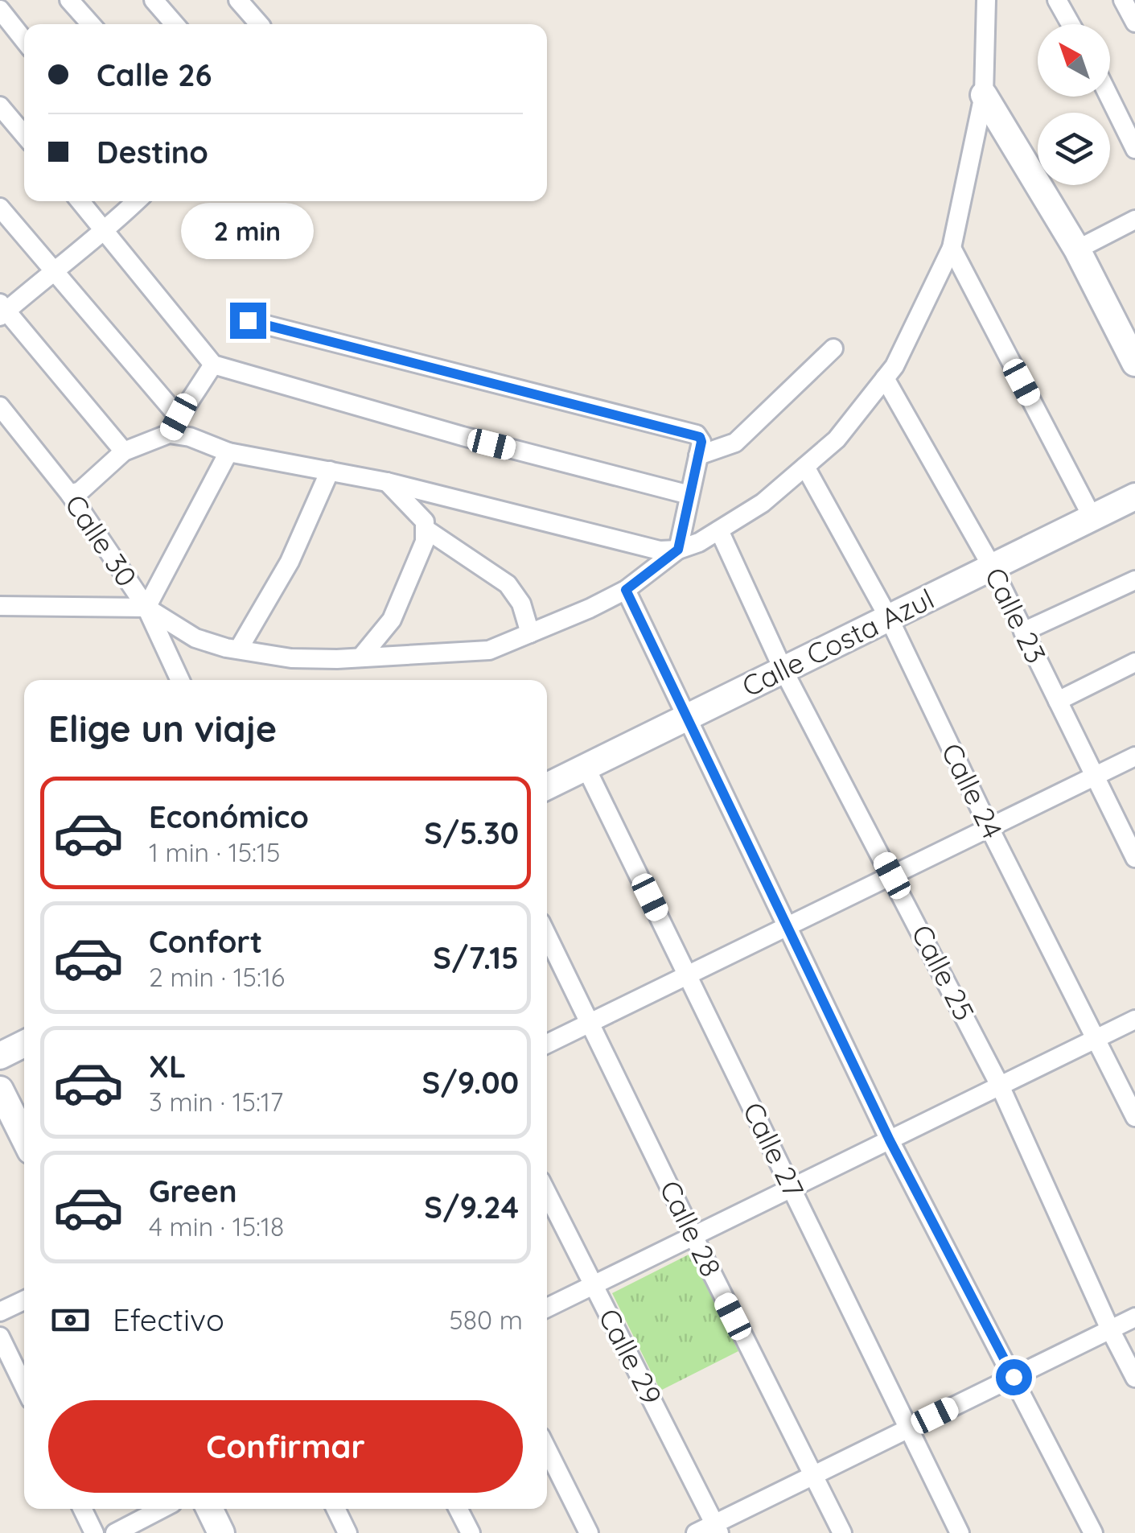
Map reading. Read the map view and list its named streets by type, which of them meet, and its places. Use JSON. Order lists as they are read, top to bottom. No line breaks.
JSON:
{"streets":{"street":["Calle 30","Calle 23","Calle Costa Azul","Calle 24","Calle 25","Calle 27","Calle 28","Calle 29"]},"crossings":[["Calle 23","Calle Costa Azul"],["Calle Costa Azul","Calle 24"],["Calle Costa Azul","Calle 25"],["Calle Costa Azul","Calle 27"]],"north":"top left","page":{"banner":["Calle 26","Destino"],"bubble":"2 min","heading":"Elige un viaje","list":[{"name":"Económico","note":"1 min · 15:15","value":"S/5.30"},{"name":"Confort","note":"2 min · 15:16","value":"S/7.15"},{"name":"XL","note":"3 min · 15:17","value":"S/9.00"},{"name":"Green","note":"4 min · 15:18","value":"S/9.24"}],"pay":["Efectivo","580 m"],"buttons":"Confirmar"}}
